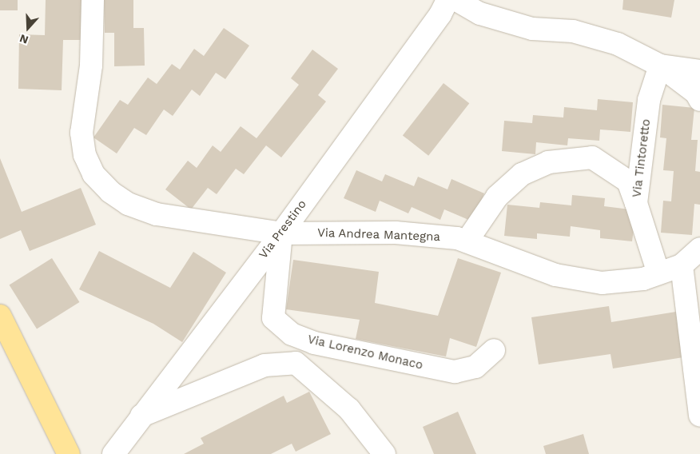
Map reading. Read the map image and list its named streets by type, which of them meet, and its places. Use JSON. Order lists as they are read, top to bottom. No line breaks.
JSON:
{"streets":{"street":["Via Tintoretto","Via Prestino","Via Andrea Mantegna","Via Lorenzo Monaco"]},"crossings":[["Via Tintoretto","Via Andrea Mantegna"],["Via Prestino","Via Andrea Mantegna"],["Via Prestino","Via Lorenzo Monaco"],["Via Andrea Mantegna","Via Lorenzo Monaco"]],"north":"bottom"}
